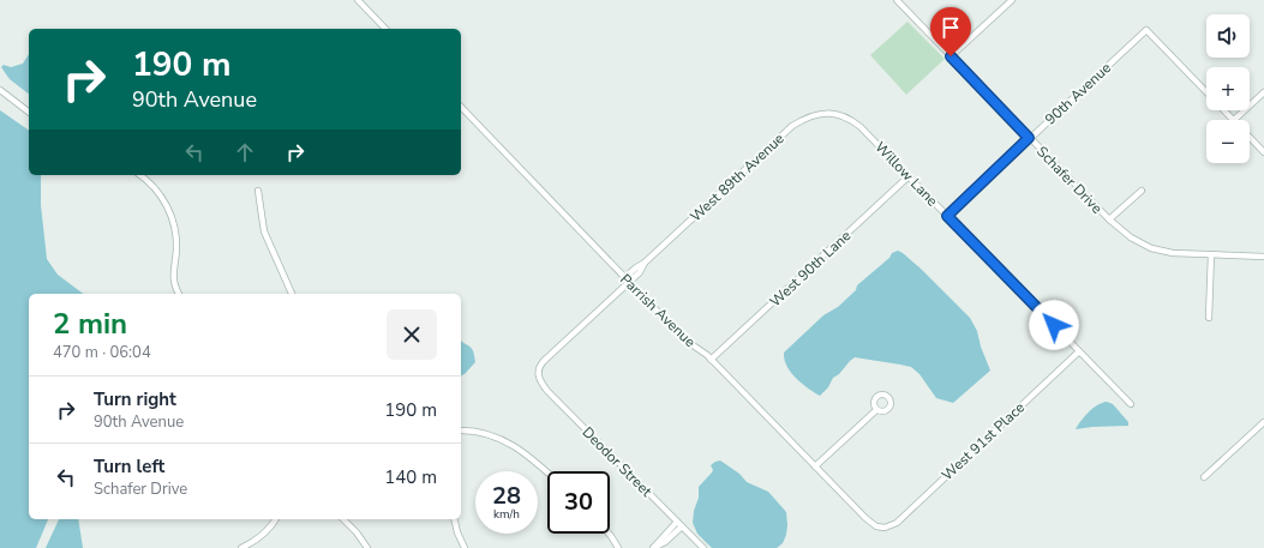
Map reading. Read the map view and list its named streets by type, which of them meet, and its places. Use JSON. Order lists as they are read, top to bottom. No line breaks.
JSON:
{"streets":{"street":["90th Avenue","Willow Lane","West 89th Avenue","Schafer Drive","West 90th Lane","Parrish Avenue","West 91st Place","Deodor Street"]},"crossings":[["90th Avenue","Willow Lane"],["90th Avenue","Schafer Drive"],["Willow Lane","West 89th Avenue"],["Willow Lane","West 90th Lane"],["Willow Lane","West 91st Place"],["West 89th Avenue","Parrish Avenue"],["West 89th Avenue","Deodor Street"],["West 90th Lane","Parrish Avenue"],["Parrish Avenue","West 91st Place"]],"page":{"map_buttons":["+","−"],"turn":["190 m","90th Avenue"],"heading":["2 min","470 m · 06:04"],"list":[{"name":"Turn right","note":"90th Avenue","value":"190 m"},{"name":"Turn left","note":"Schafer Drive","value":"140 m"}],"speed":"28 km/h","limit":"30"}}
